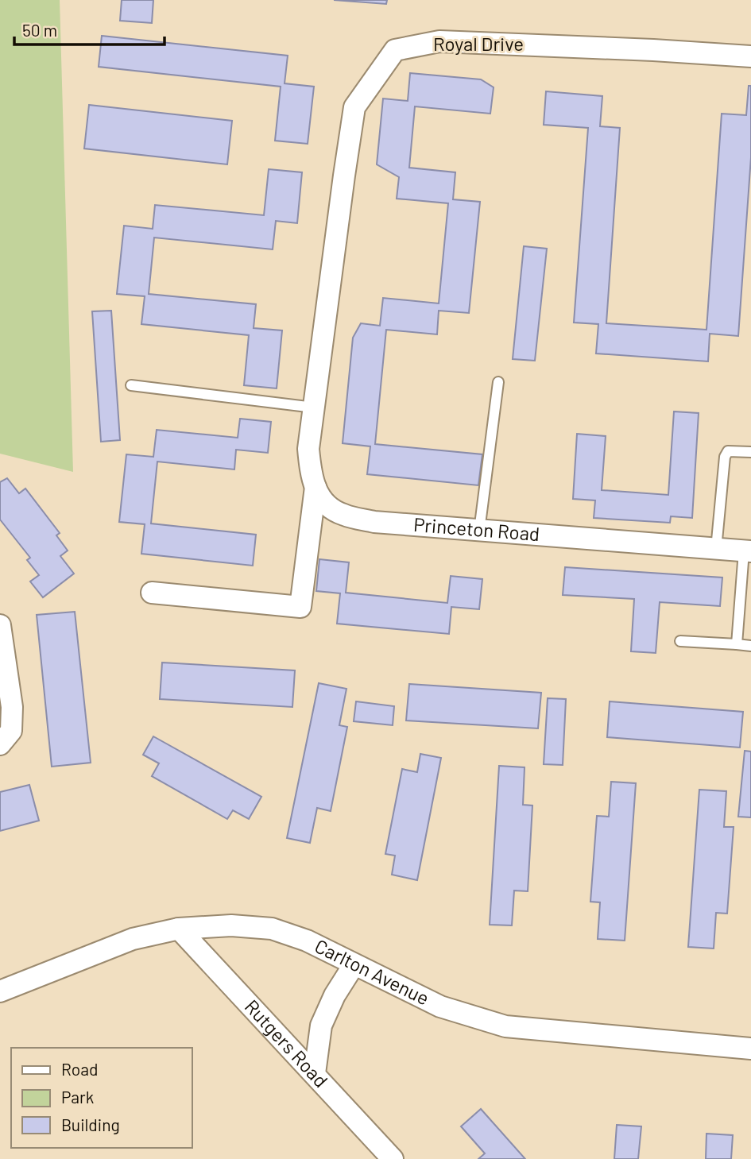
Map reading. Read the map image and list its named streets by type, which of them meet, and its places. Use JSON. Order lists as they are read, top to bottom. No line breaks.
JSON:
{"streets":{"street":["Royal Drive","Princeton Road","Carlton Avenue","Rutgers Road"]},"crossings":[["Royal Drive","Princeton Road"],["Carlton Avenue","Rutgers Road"]],"legend":["Road","Park","Building"],"scale_bar":"50 m"}
